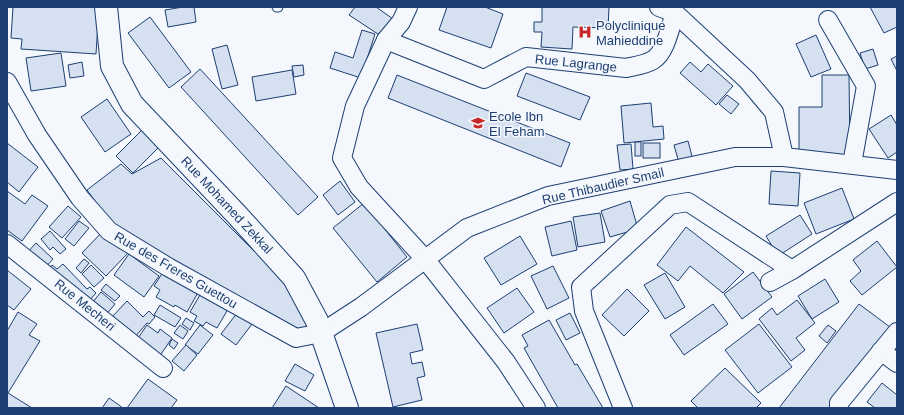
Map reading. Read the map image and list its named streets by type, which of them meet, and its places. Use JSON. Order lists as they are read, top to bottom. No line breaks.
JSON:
{"streets":{"street":["Rue Lagrange","Rue Thibaudier Smail","Rue Mohamed Zekkal","Rue des Freres Guettou","Rue Mecheri"]},"crossings":[["Rue Thibaudier Smail","Rue Mohamed Zekkal"],["Rue Thibaudier Smail","Rue des Freres Guettou"],["Rue Mohamed Zekkal","Rue des Freres Guettou"]],"places":{"hospital":["Polyclinique Mahieddine"],"school or university":["Ecole Ibn El Feham"]}}
